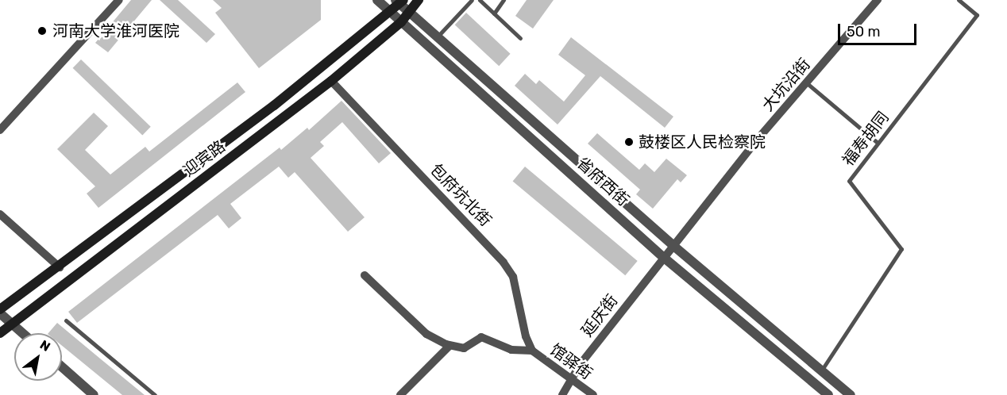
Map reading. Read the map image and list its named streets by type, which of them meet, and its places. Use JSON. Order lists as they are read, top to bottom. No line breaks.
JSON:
{"streets":{"main road":["迎宾路"],"street":["大坑沿街","省府西街","包府坑北街","延庆街","馆驿街"],"lane":["福寿胡同"]},"crossings":[["大坑沿街","省府西街"],["大坑沿街","延庆街"],["福寿胡同","省府西街"],["迎宾路","省府西街"],["迎宾路","包府坑北街"],["省府西街","延庆街"],["包府坑北街","馆驿街"],["延庆街","馆驿街"]],"places":["河南大学淮河医院","鼓楼区人民检察院"],"scale_bar":"50 m","north":"top right"}
